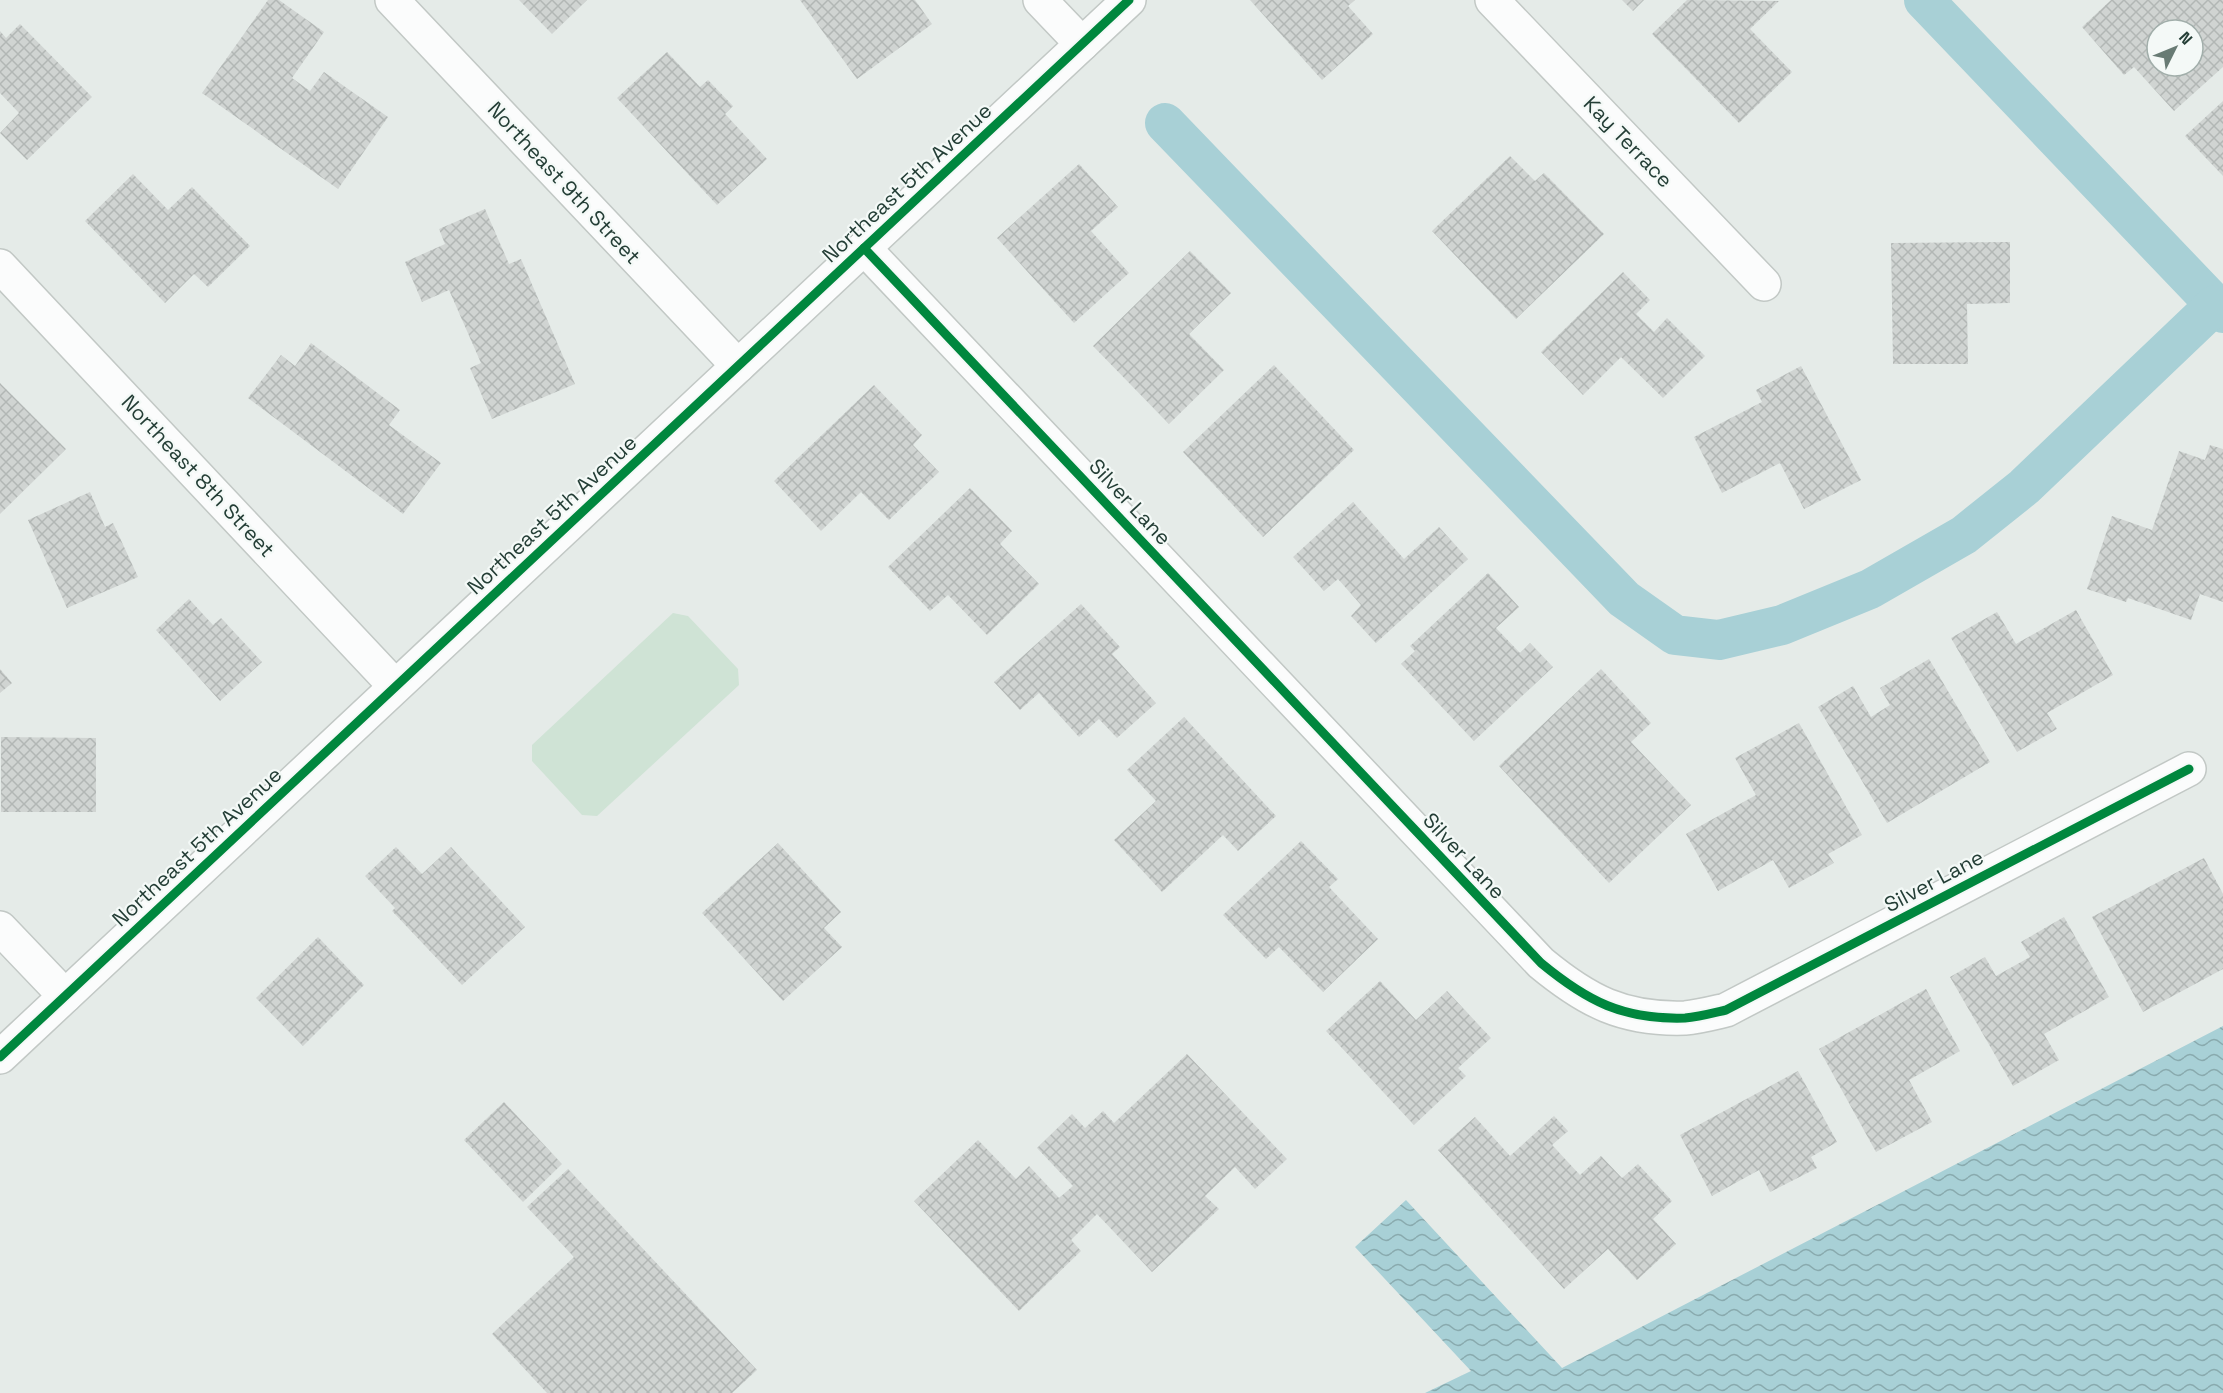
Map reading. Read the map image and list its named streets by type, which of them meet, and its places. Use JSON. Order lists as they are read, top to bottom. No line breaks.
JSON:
{"streets":{"street":["Kay Terrace","Northeast 9th Street","Northeast 5th Avenue","Northeast 8th Street","Silver Lane"]},"crossings":[["Northeast 9th Street","Northeast 5th Avenue"],["Northeast 5th Avenue","Northeast 8th Street"],["Northeast 5th Avenue","Silver Lane"]],"north":"top right"}
